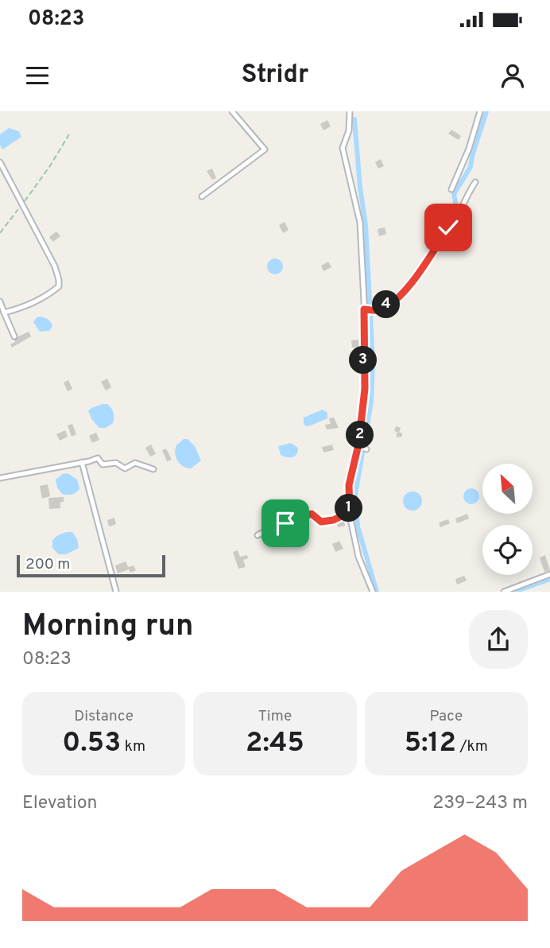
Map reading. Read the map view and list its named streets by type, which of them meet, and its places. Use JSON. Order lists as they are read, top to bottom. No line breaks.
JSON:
{"scale_bar":"200 m","north":"top left","page":{"status":"08:23","header":"Stridr","pins":["4","3","2","1"],"scale":"200 m","heading":["Morning run","08:23"],"stats":[["Distance","0.53 km"],["Time","2:45"],["Pace","5:12 /km"]],"chart":["Elevation","239–243 m"]}}
